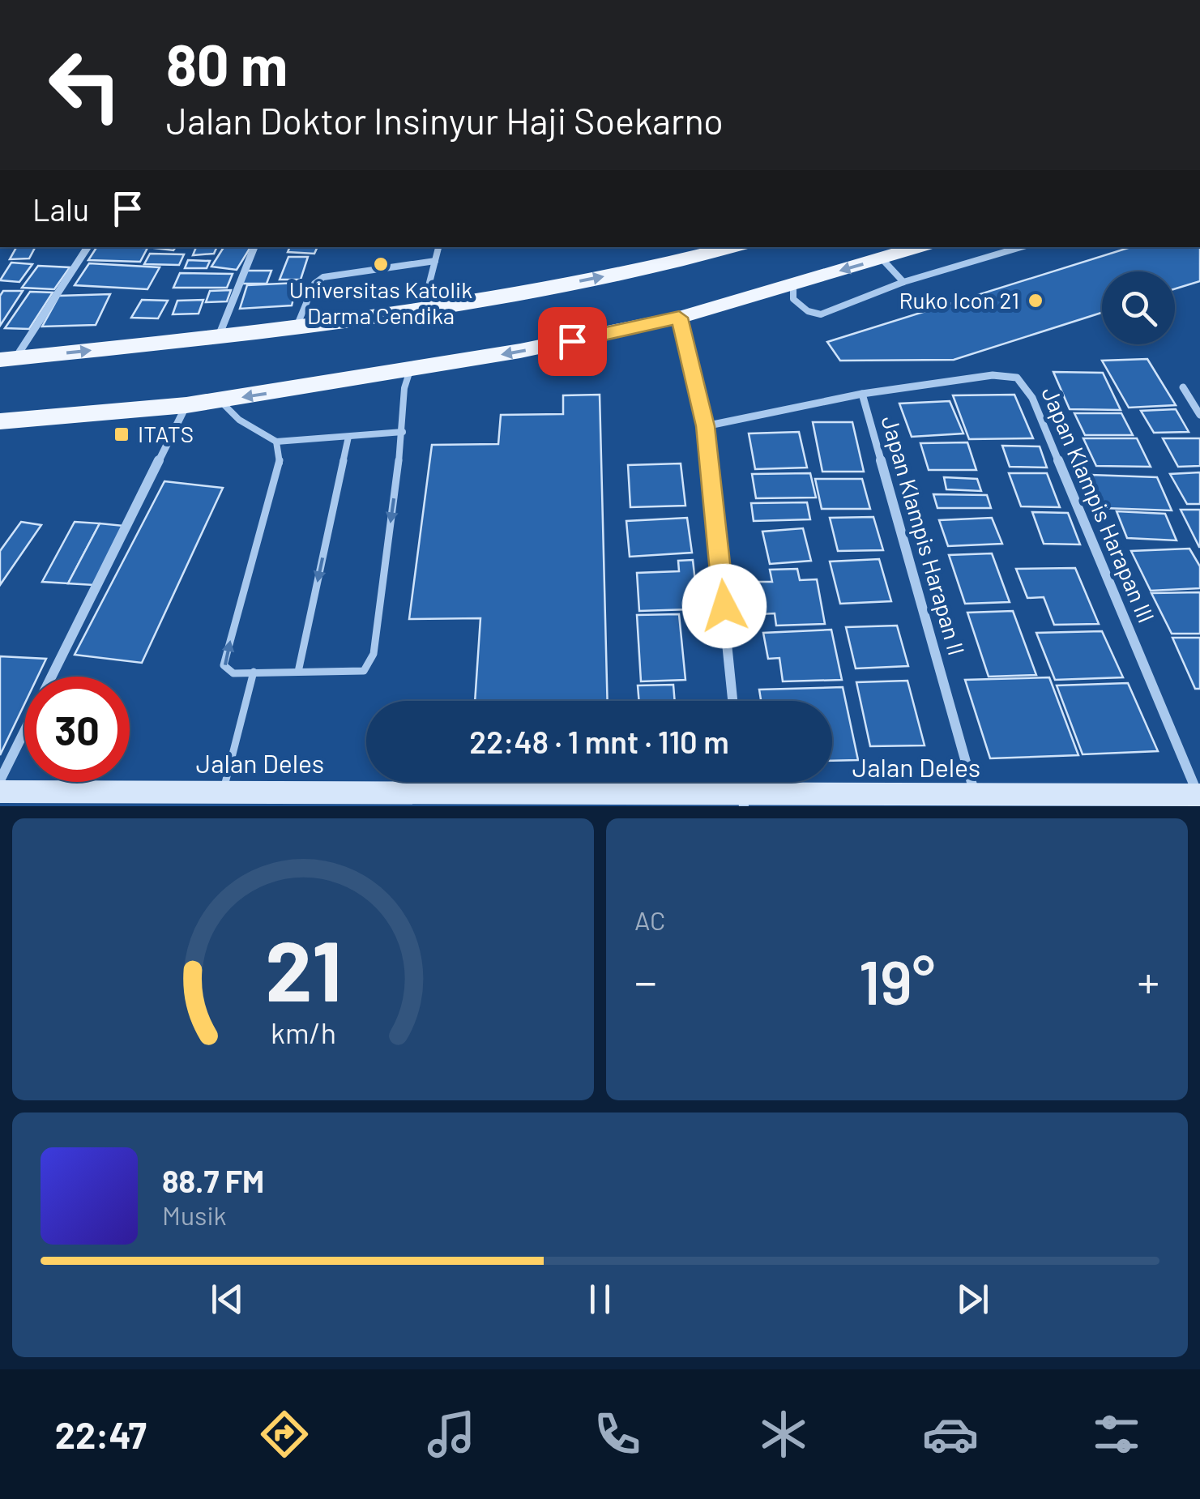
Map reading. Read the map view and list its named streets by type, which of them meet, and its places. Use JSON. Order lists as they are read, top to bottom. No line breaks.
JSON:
{"streets":{"street":["Japan Klampis Harapan III","Japan Klampis Harapan II","Jalan Deles"]},"crossings":[["Japan Klampis Harapan III","Japan Klampis Harapan II"],["Japan Klampis Harapan III","Jalan Deles"],["Japan Klampis Harapan II","Jalan Deles"]],"places":{"other":["Universitas Katolik Darma Cendika","Ruko Icon 21"],"transit":["ITATS"]},"page":{"turn":["80 m","Jalan Doktor Insinyur Haji Soekarno"],"then":"Lalu","limit":"30","trip":"22:48 · 1 mnt · 110 m","tile":"AC","heat":["−","19°","+"],"song":["88.7 FM","Musik"],"tabs":"22:47","gauge":["21","km/h"]}}
